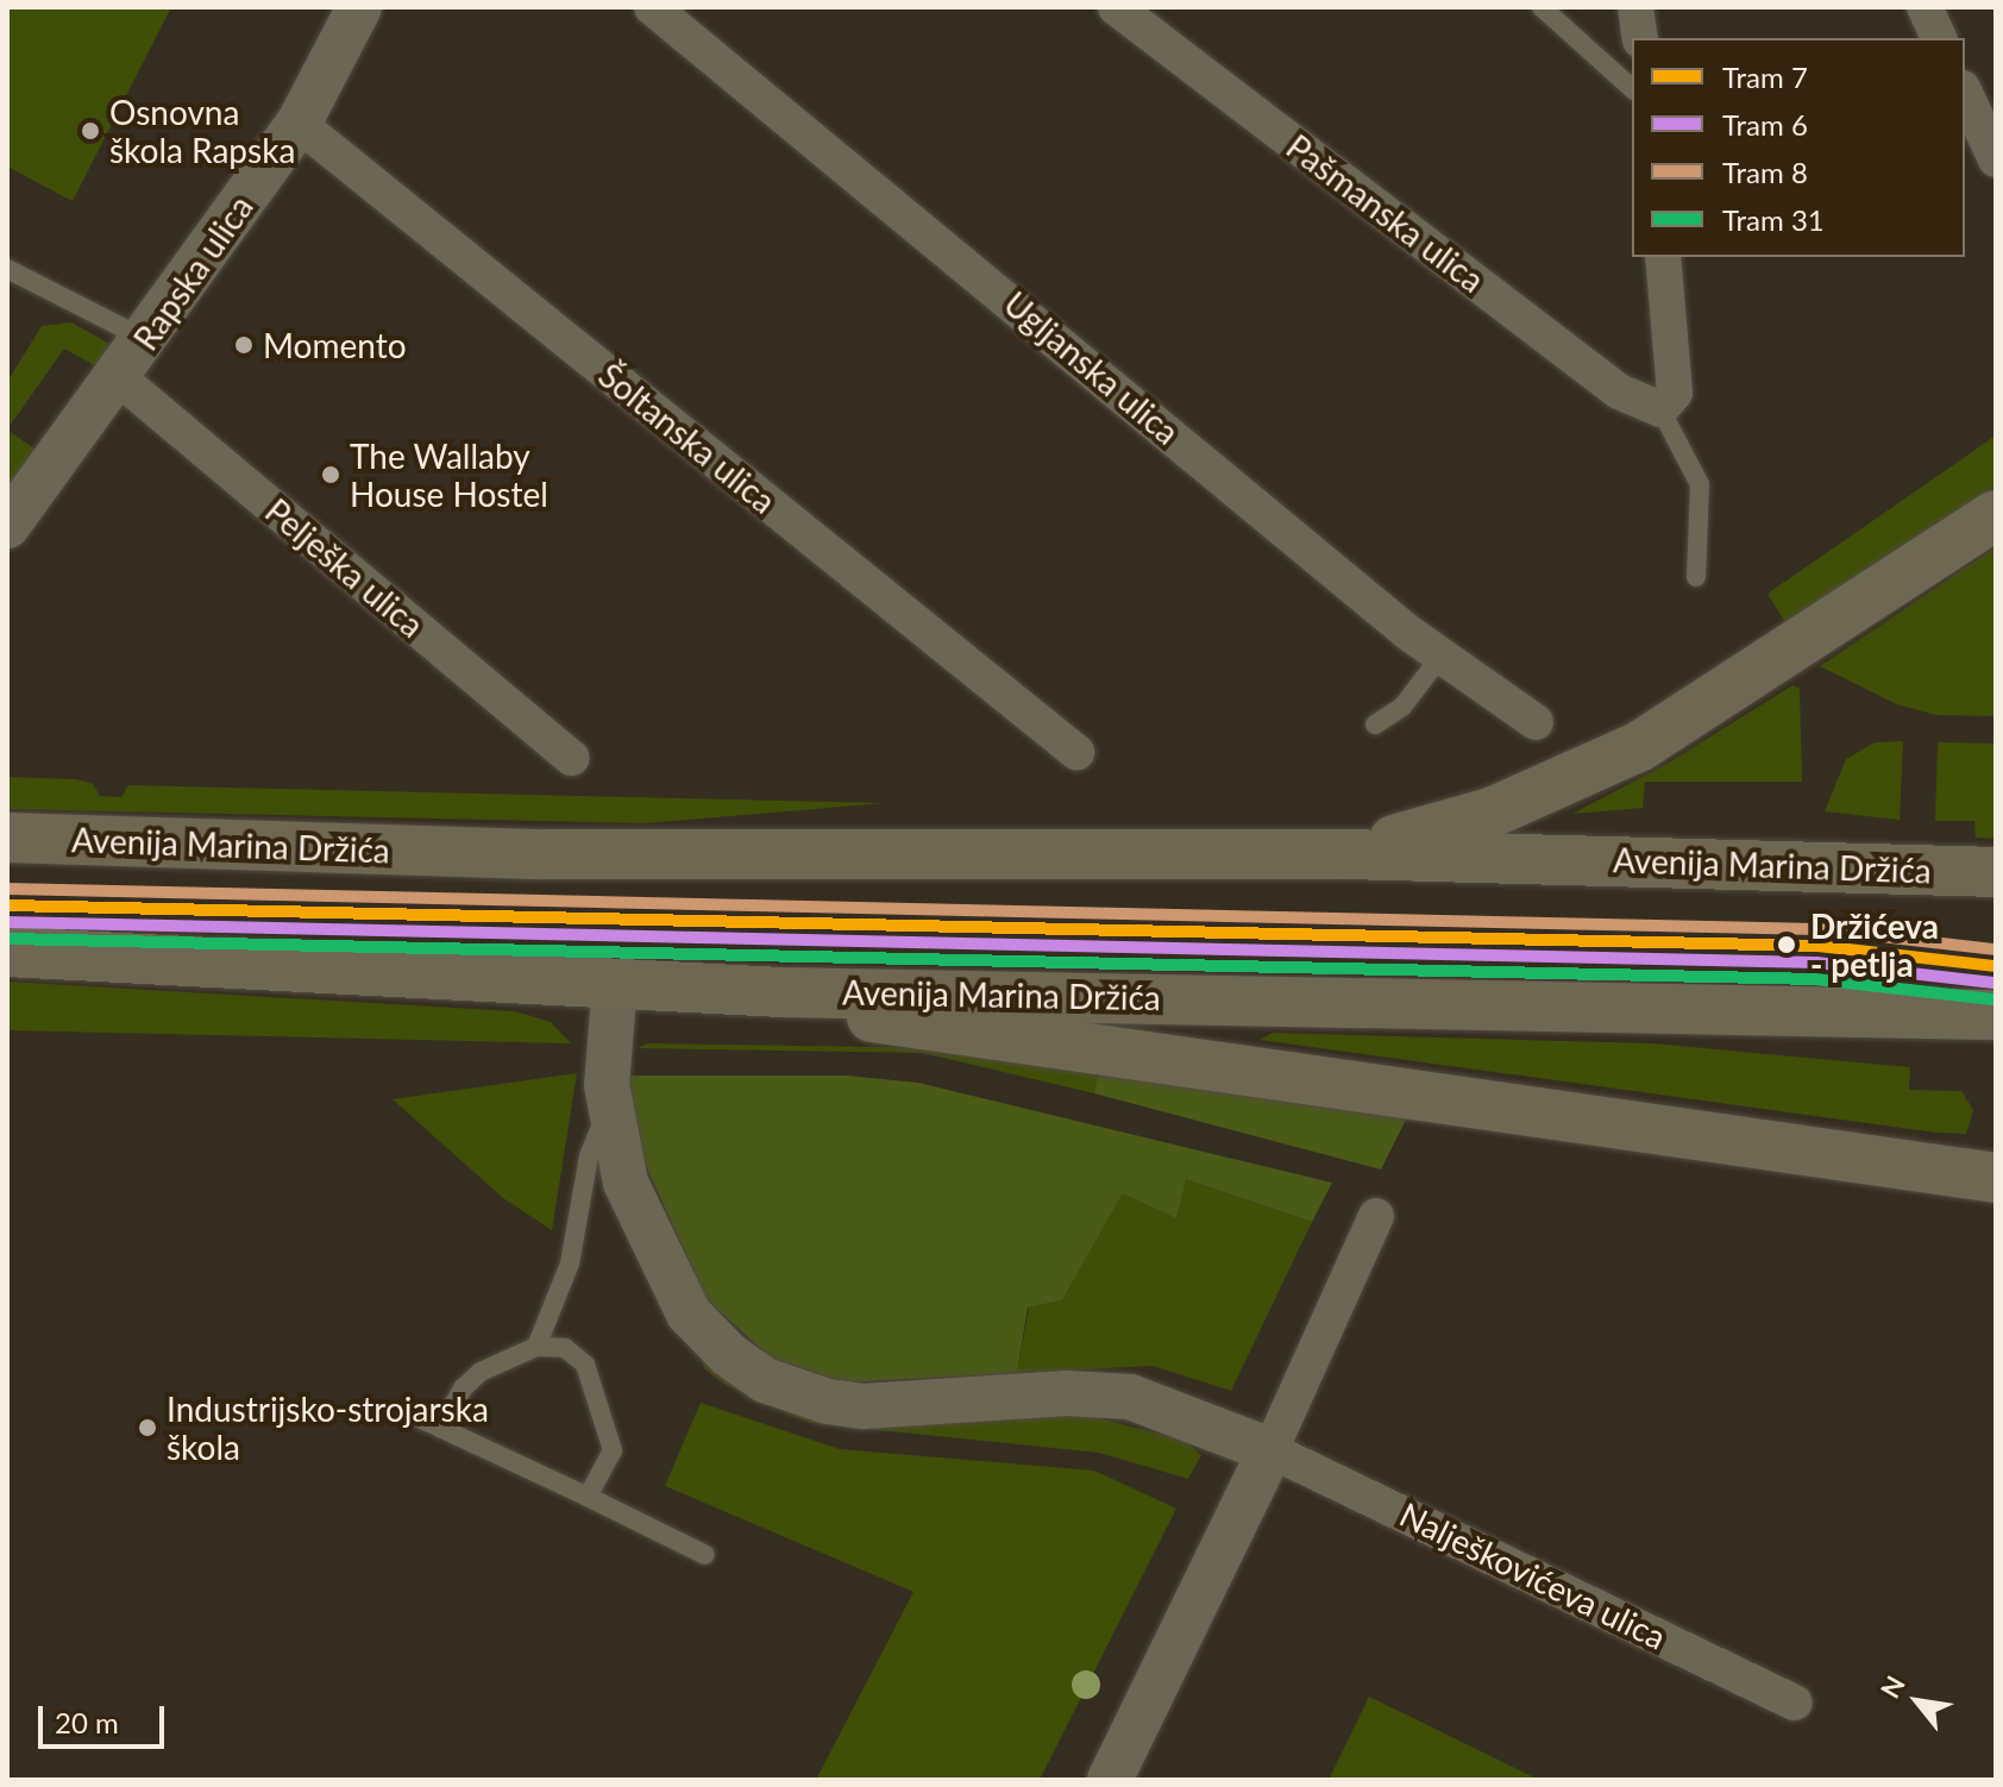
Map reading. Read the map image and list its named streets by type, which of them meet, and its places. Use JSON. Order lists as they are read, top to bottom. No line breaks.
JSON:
{"streets":{"main road":["Avenija Marina Držića"],"street":["Pašmanska ulica","Rapska ulica","Ugljanska ulica","Šoltanska ulica","Pelješka ulica","Nalješkovićeva ulica"]},"crossings":[["Rapska ulica","Šoltanska ulica"],["Rapska ulica","Pelješka ulica"],["Avenija Marina Držića","Nalješkovićeva ulica"]],"places":["Osnovna škola Rapska","Momento","The Wallaby House Hostel","Držićeva - petlja","Industrijsko-strojarska škola"],"lines":["tram line 8","tram line 7","tram line 6","tram line 31"],"legend":["Tram 7","Tram 6","Tram 8","Tram 31"],"scale_bar":"20 m","north":"top left"}
